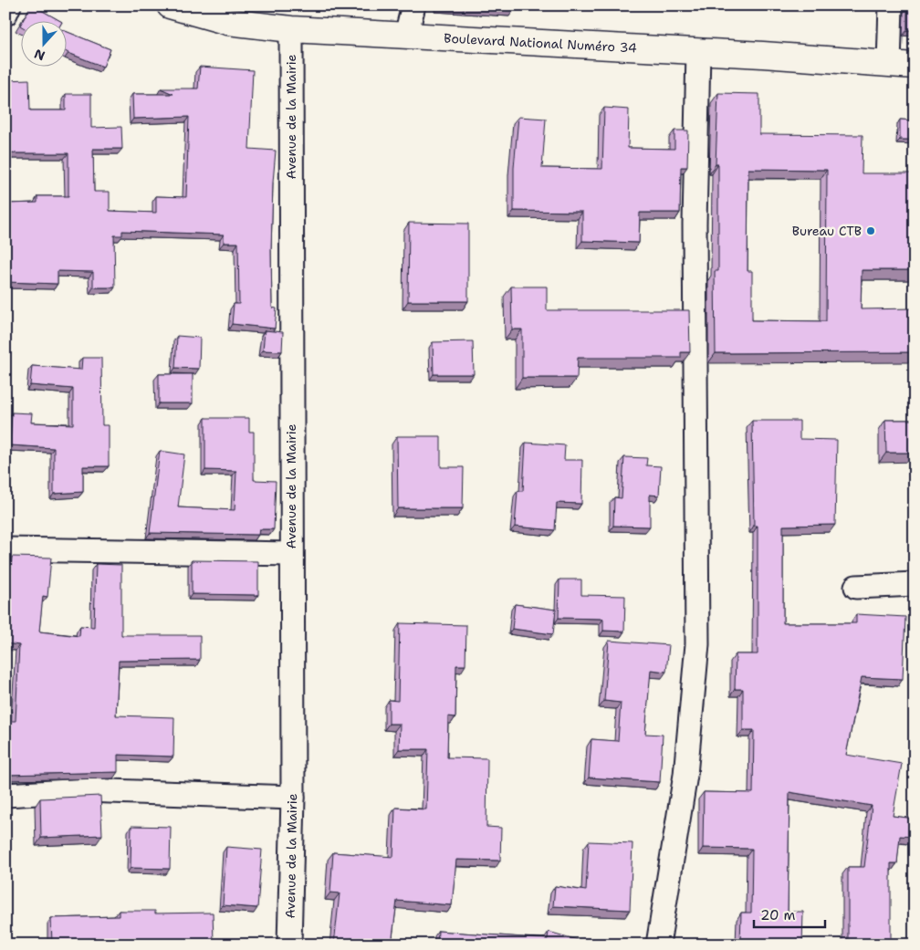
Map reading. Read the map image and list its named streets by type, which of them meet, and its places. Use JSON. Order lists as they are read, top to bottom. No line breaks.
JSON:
{"streets":{"main road":["Boulevard National Numéro 34"],"street":["Avenue de la Mairie"]},"crossings":[["Boulevard National Numéro 34","Avenue de la Mairie"]],"places":["Bureau CTB"],"scale_bar":"20 m","north":"bottom"}
